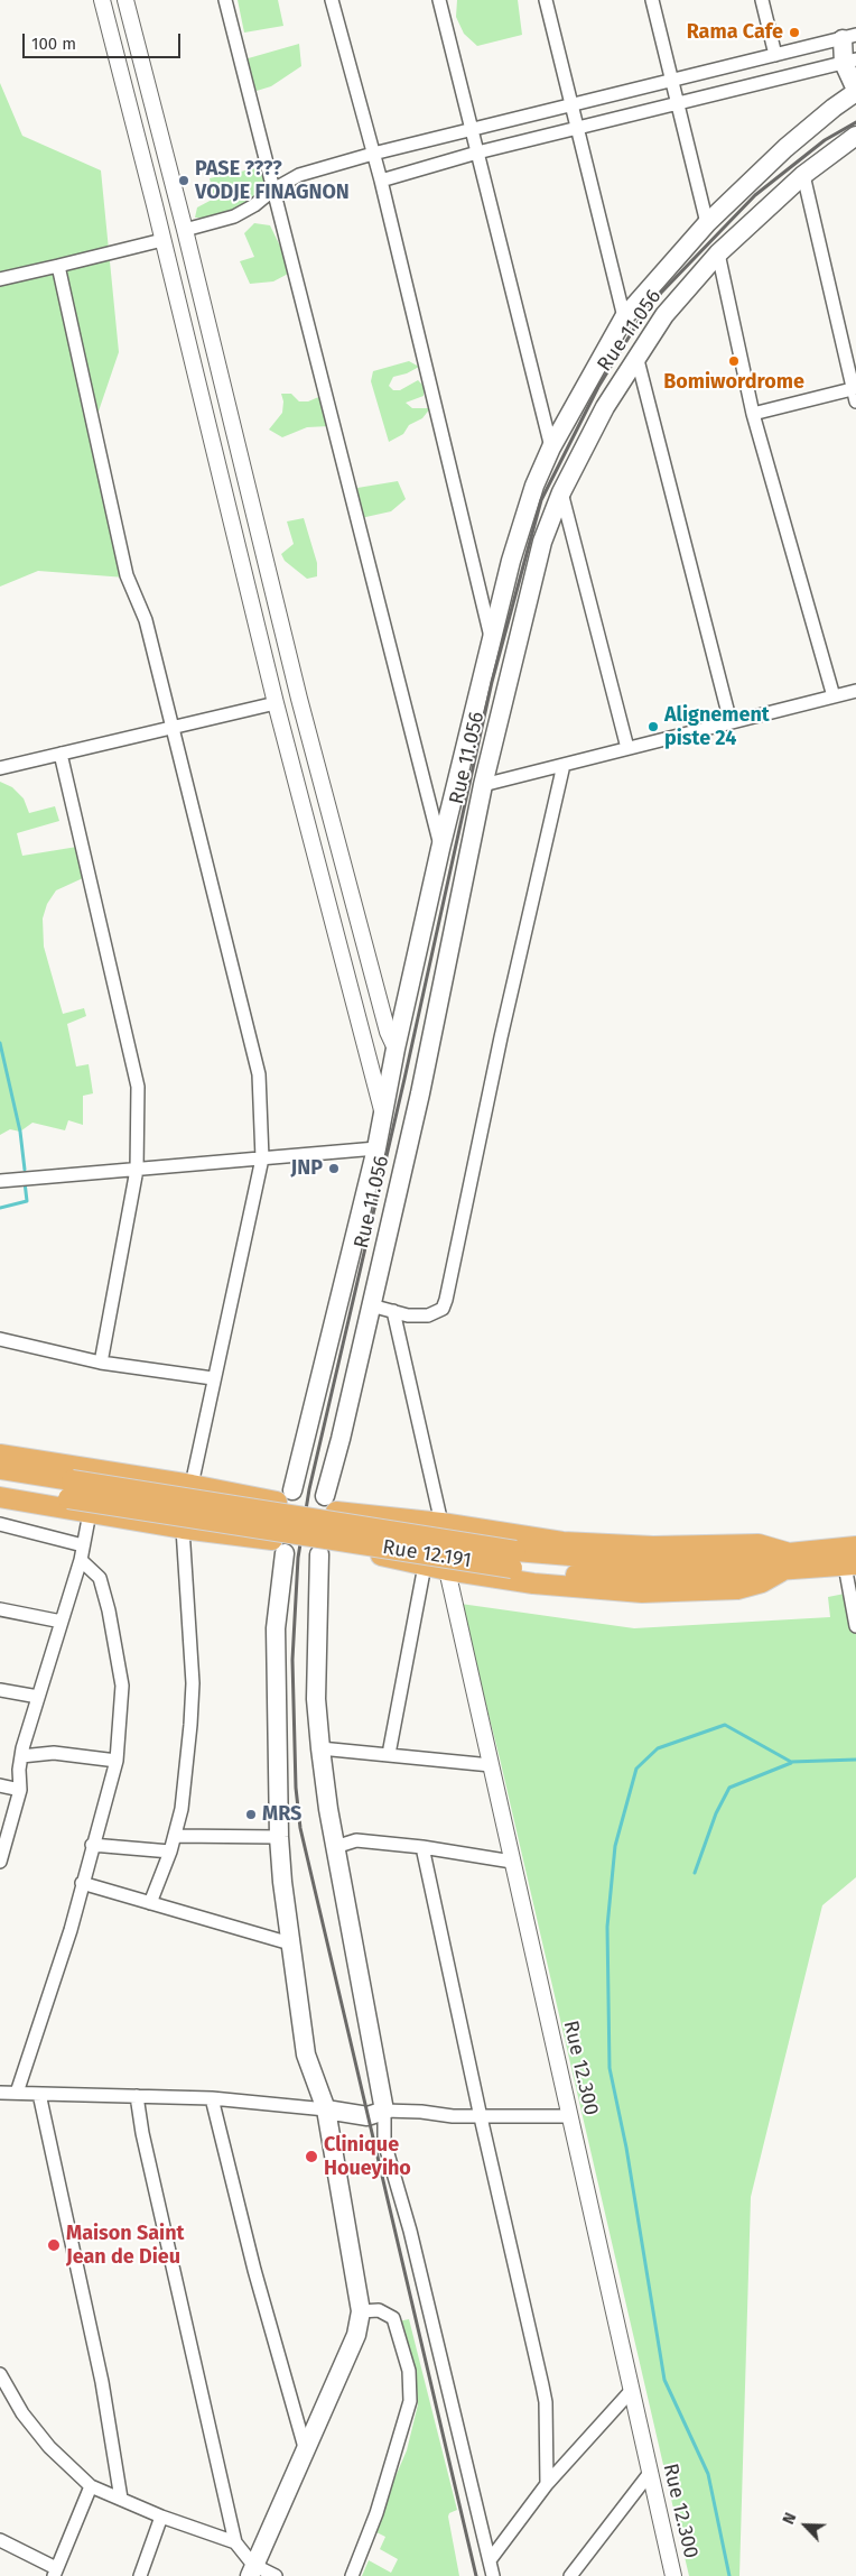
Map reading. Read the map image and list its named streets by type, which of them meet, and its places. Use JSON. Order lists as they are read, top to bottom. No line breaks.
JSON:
{"streets":{"main road":["Rue 11.056","Rue 12.191"],"street":["Rue 12.300"]},"places":["Rama Cafe","PASE ???? VODJE FINAGNON","Bomiwordrome","Alignement piste 24","JNP","MRS","Clinique Houeyiho","Maison Saint Jean de Dieu"],"scale_bar":"100 m","north":"top left"}
